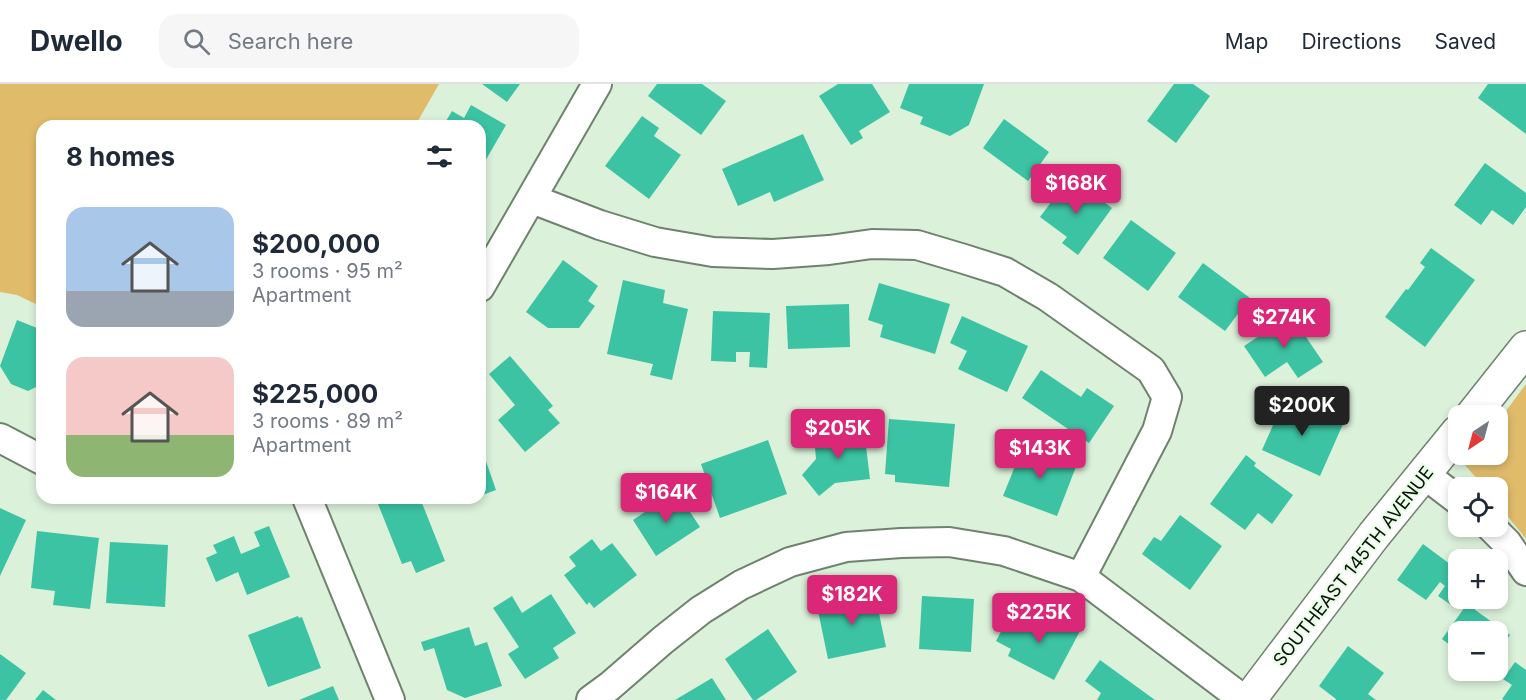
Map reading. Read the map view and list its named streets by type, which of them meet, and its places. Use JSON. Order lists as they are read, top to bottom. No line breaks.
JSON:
{"streets":{"street":["SOUTHEAST 145TH AVENUE"]},"north":"bottom left","page":{"header":"Dwello","search":"Search here","nav":["Map","Directions","Saved"],"heading":"8 homes","price":["$168K","$274K","$200K","$205K","$143K","$164K","$182K","$225K"],"list":[{"name":"$200,000","note":"3 rooms · 95 m² · Apartment"},{"name":"$225,000","note":"3 rooms · 89 m² · Apartment"}],"map_buttons":["+","−"]}}
